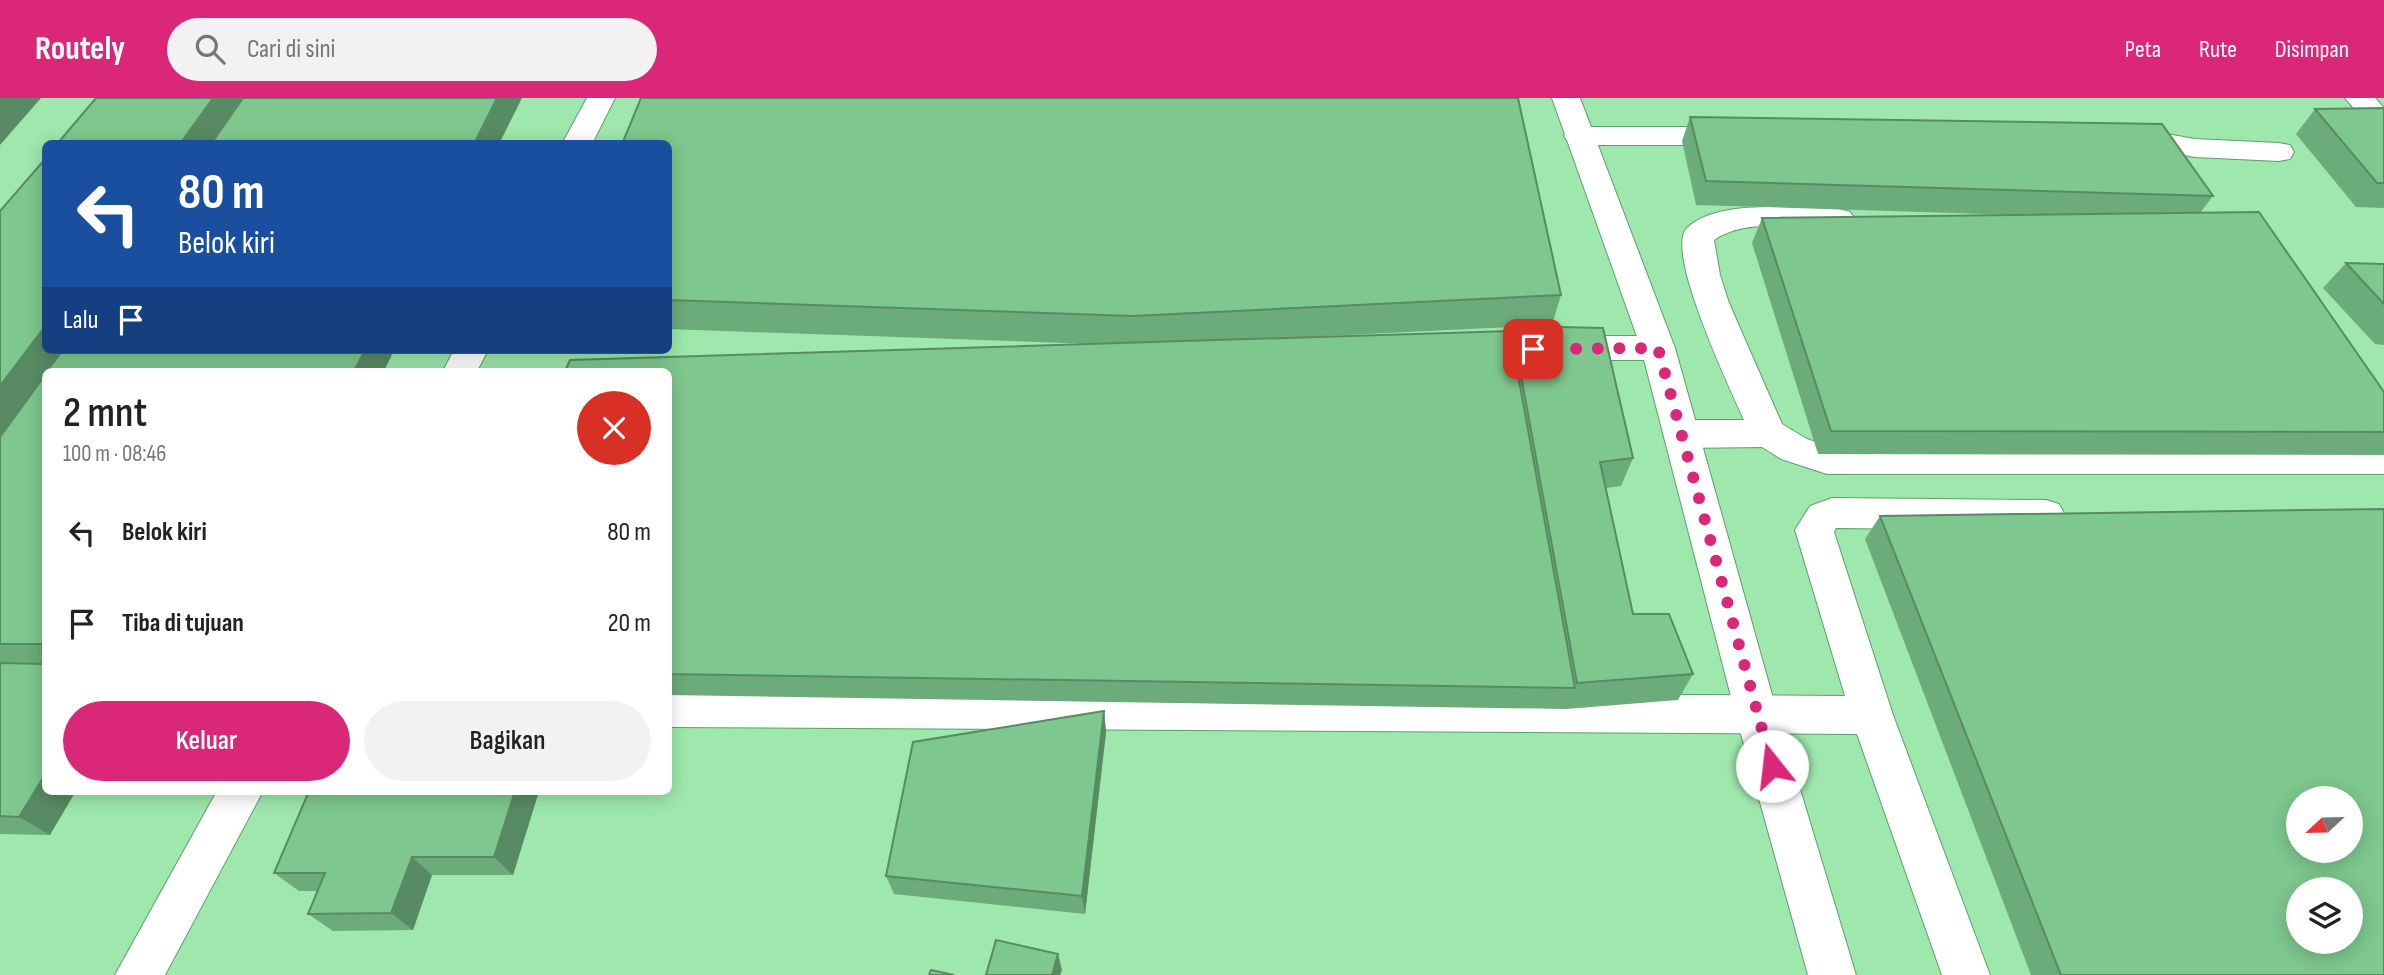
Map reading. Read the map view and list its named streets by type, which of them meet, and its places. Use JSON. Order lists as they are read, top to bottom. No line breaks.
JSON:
{"north":"left","page":{"header":"Routely","search":"Cari di sini","nav":["Peta","Rute","Disimpan"],"turn":["80 m","Belok kiri"],"then":"Lalu","heading":["2 mnt","100 m · 08:46"],"list":[{"name":"Belok kiri","value":"80 m"},{"name":"Tiba di tujuan","value":"20 m"}],"buttons":["Keluar","Bagikan"]}}
